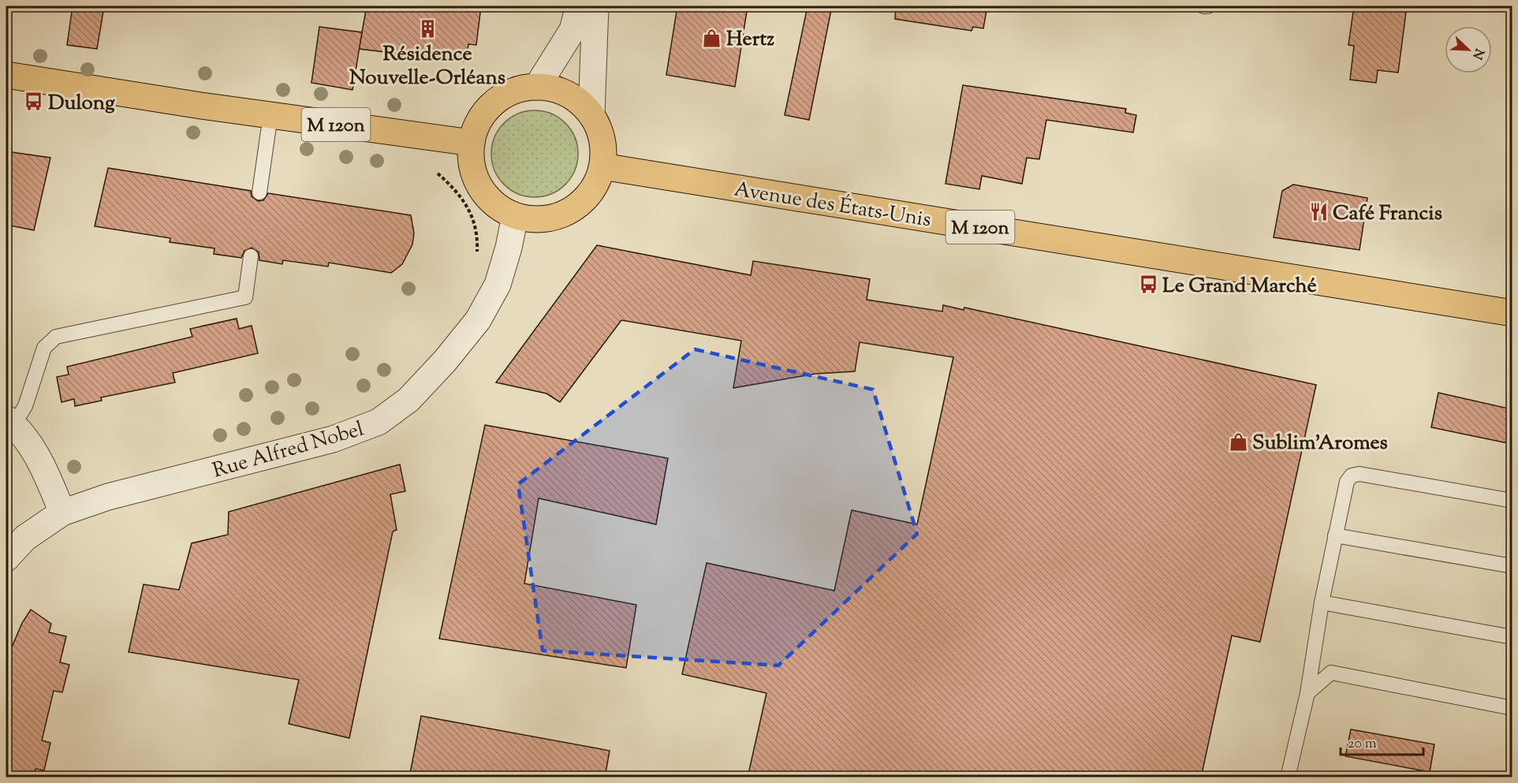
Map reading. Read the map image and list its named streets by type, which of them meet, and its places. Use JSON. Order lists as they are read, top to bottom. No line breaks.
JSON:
{"streets":{"main road":["M 120n","Avenue des États-Unis"],"street":["Rue Alfred Nobel"]},"crossings":[["M 120n","Avenue des États-Unis"],["M 120n","Rue Alfred Nobel"],["Avenue des États-Unis","Rue Alfred Nobel"]],"places":{"building":["Résidence Nouvelle-Orléans"],"shop":["Hertz","Sublim'Aromes"],"bus stop":["Dulong","Le Grand Marché"],"restaurant":["Café Francis"]},"scale_bar":"20 m","north":"bottom right"}
